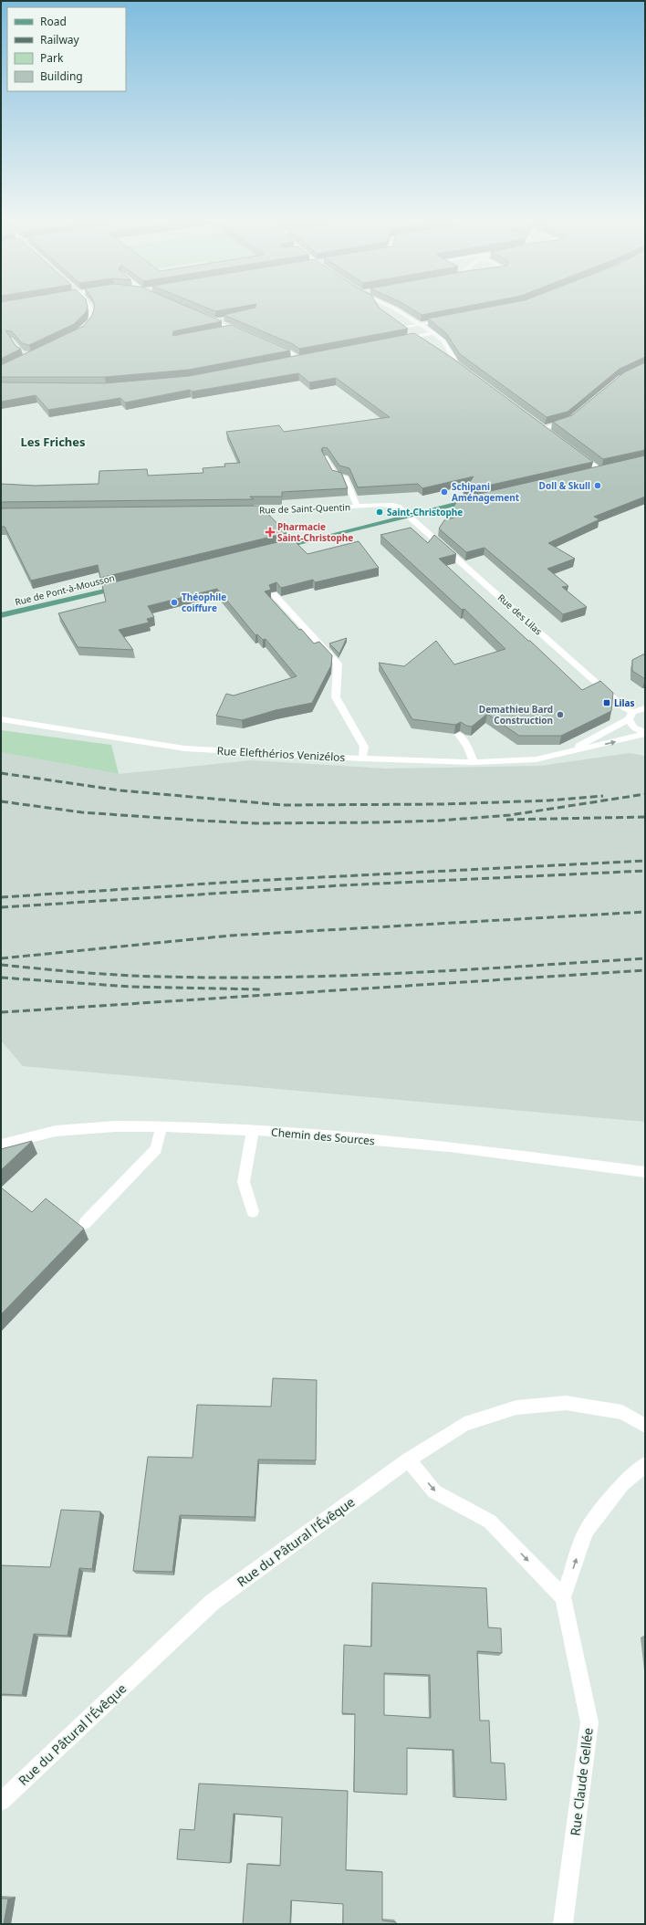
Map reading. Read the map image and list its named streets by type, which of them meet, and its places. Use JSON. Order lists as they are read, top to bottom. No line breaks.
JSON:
{"streets":{"main road":["Rue de Pont-à-Mousson"],"street":["Rue de Saint-Quentin","Rue des Lilas","Rue Elefthérios Venizélos","Chemin des Sources","Rue du Pâtural l'Évêque","Rue Claude Gellée"]},"crossings":[["Rue de Saint-Quentin","Rue des Lilas"],["Rue des Lilas","Rue Elefthérios Venizélos"]],"districts":["Les Friches"],"places":{"other":["Doll & Skull","Schipani Aménagement","Saint-Christophe","Théophile coiffure","Demathieu Bard Construction"],"health":["Pharmacie Saint-Christophe"],"transit":["Lilas"]},"legend":["Road","Railway","Park","Building"]}
